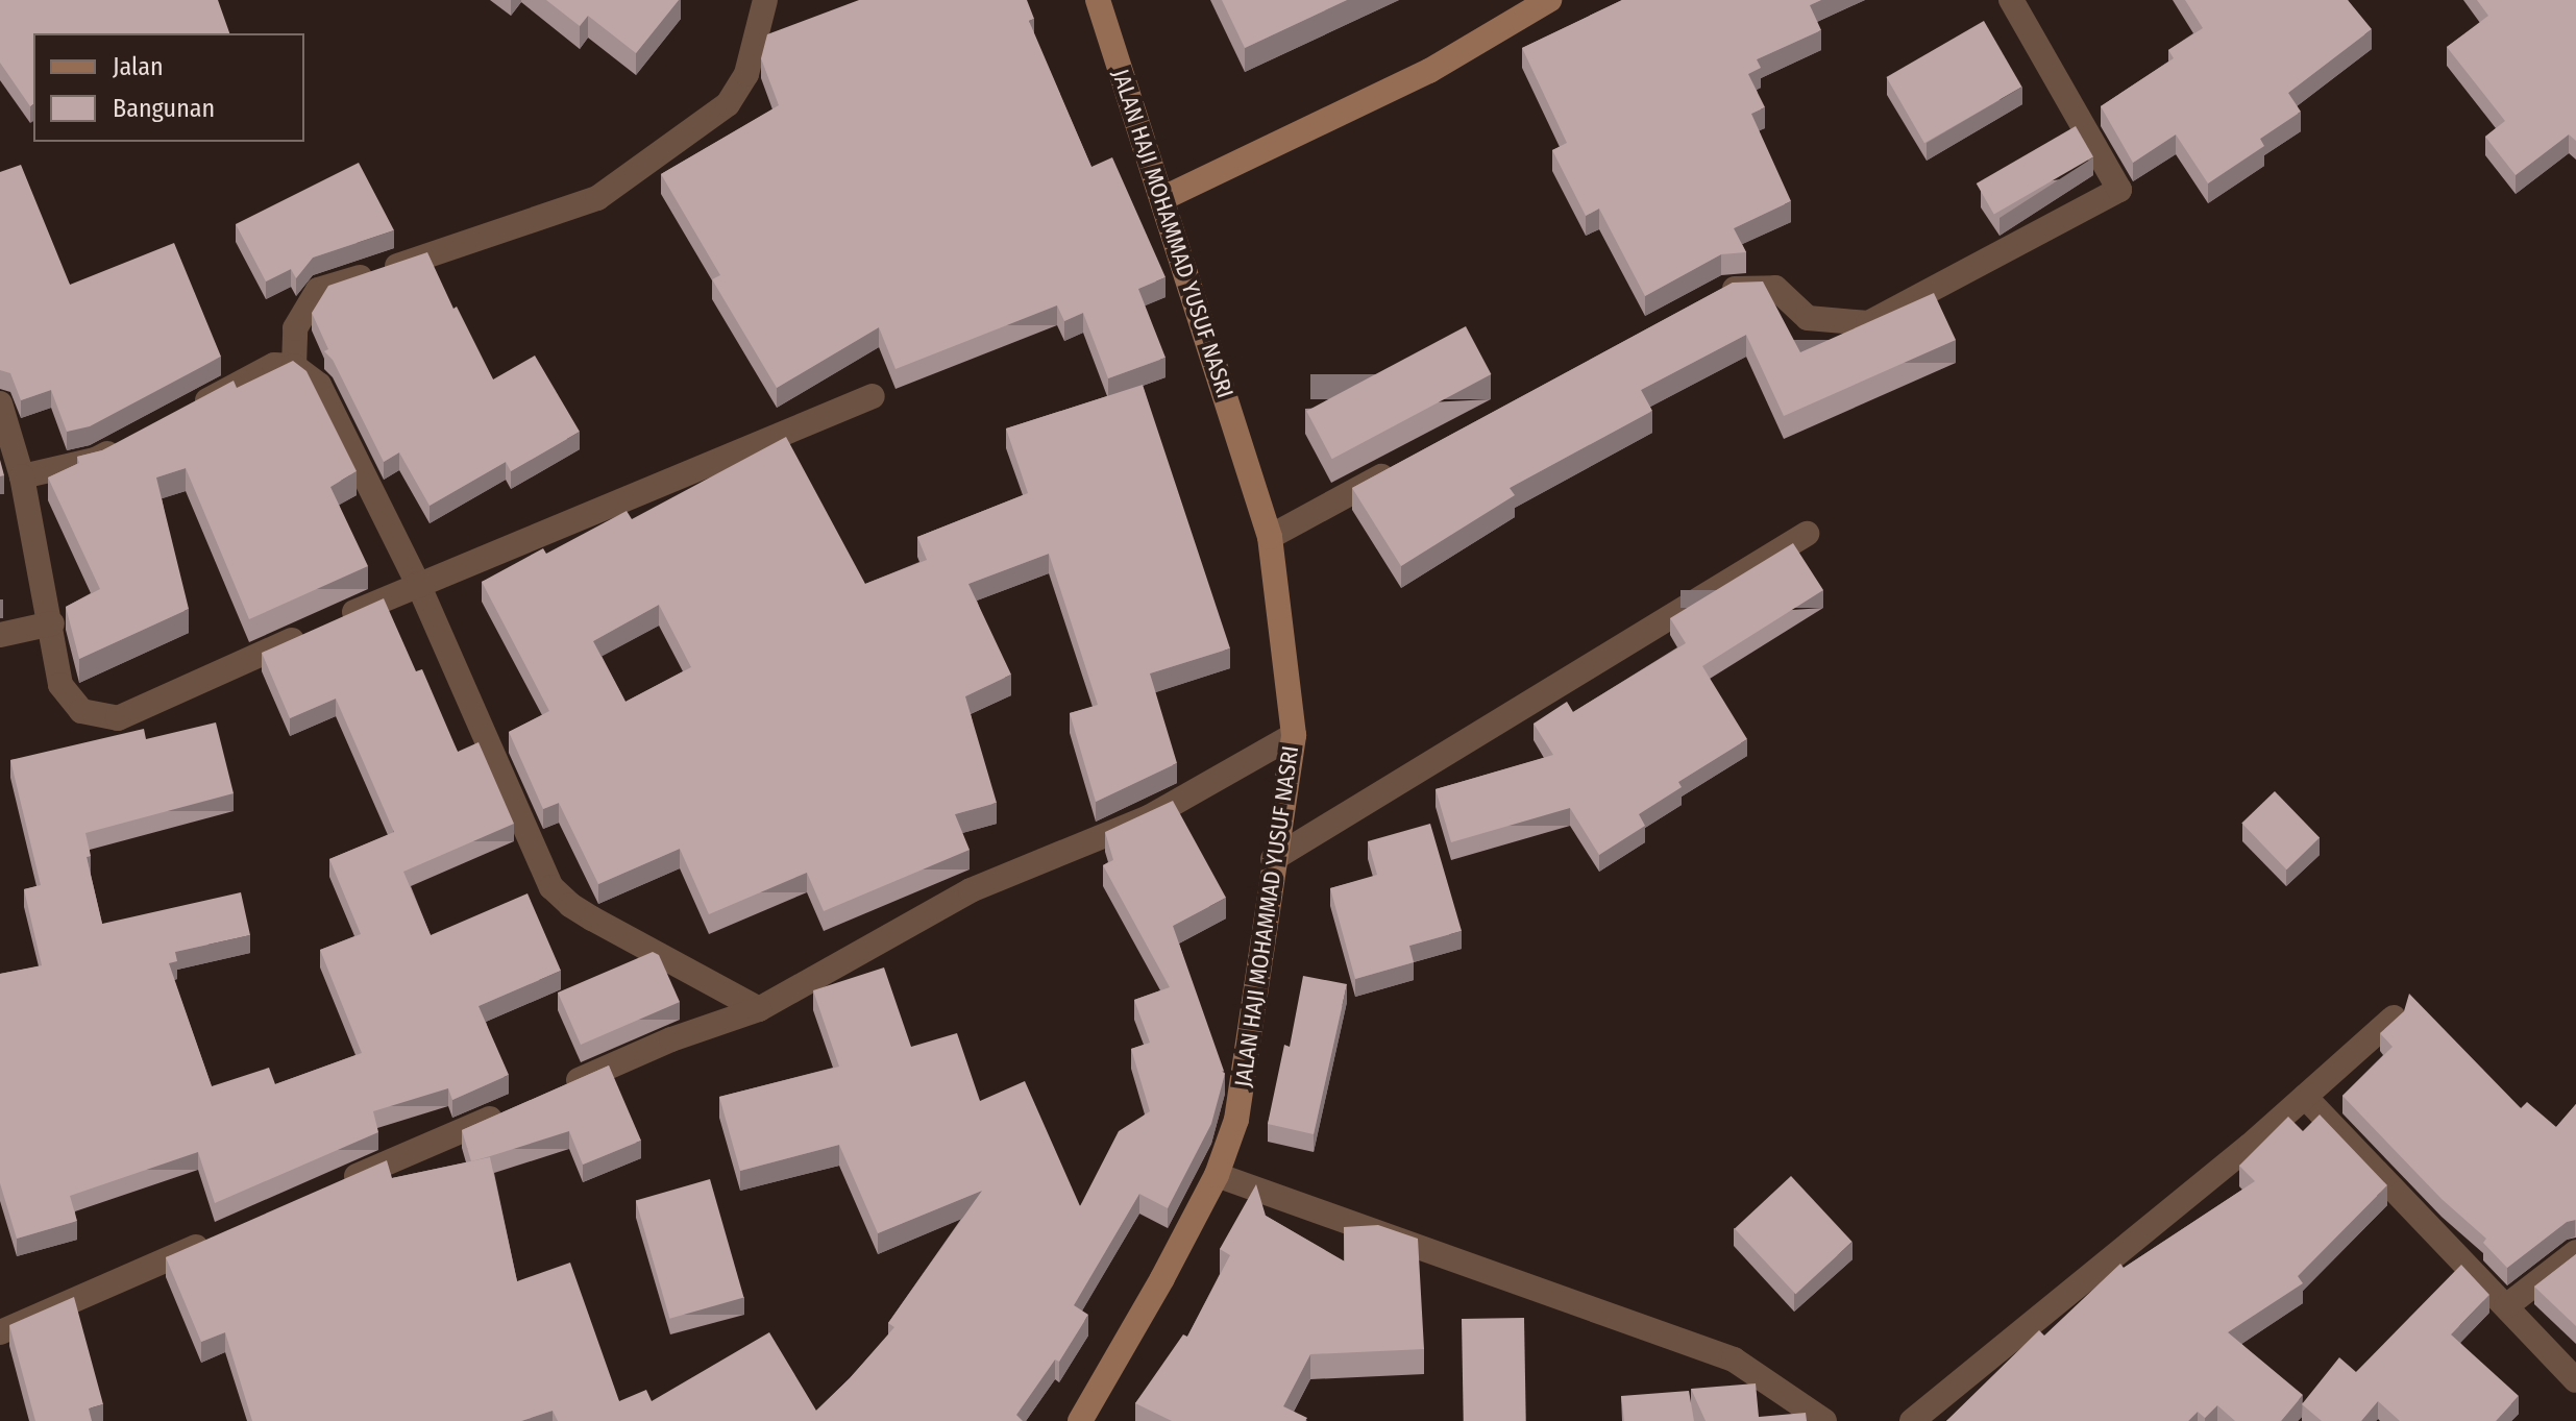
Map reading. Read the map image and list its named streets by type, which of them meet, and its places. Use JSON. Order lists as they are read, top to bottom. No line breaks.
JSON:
{"streets":{"street":["JALAN HAJI MOHAMMAD YUSUF NASRI"]},"legend":["Jalan","Bangunan"]}
